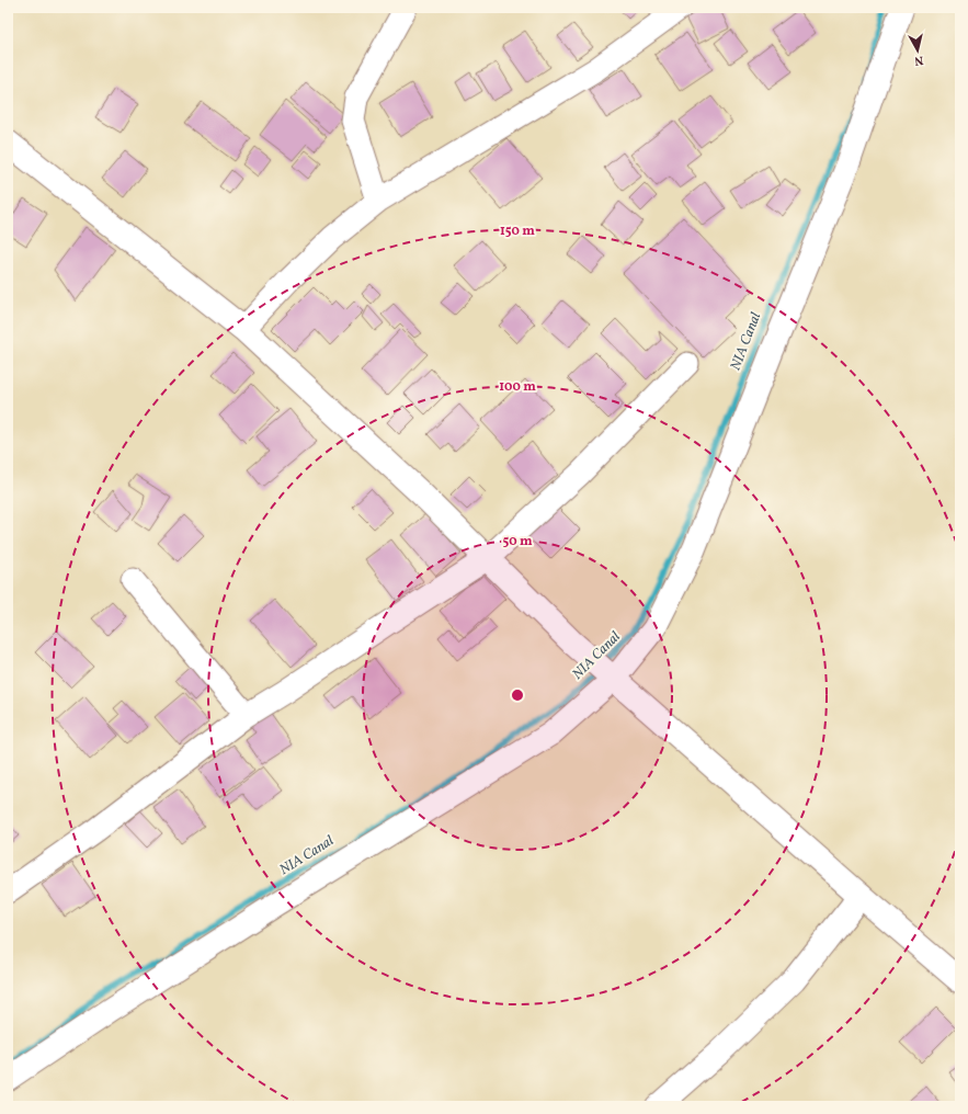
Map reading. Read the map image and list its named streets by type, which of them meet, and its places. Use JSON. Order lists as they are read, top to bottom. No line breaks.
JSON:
{"water":["NIA Canal"],"north":"bottom","rings":["150 m","100 m","50 m"]}
